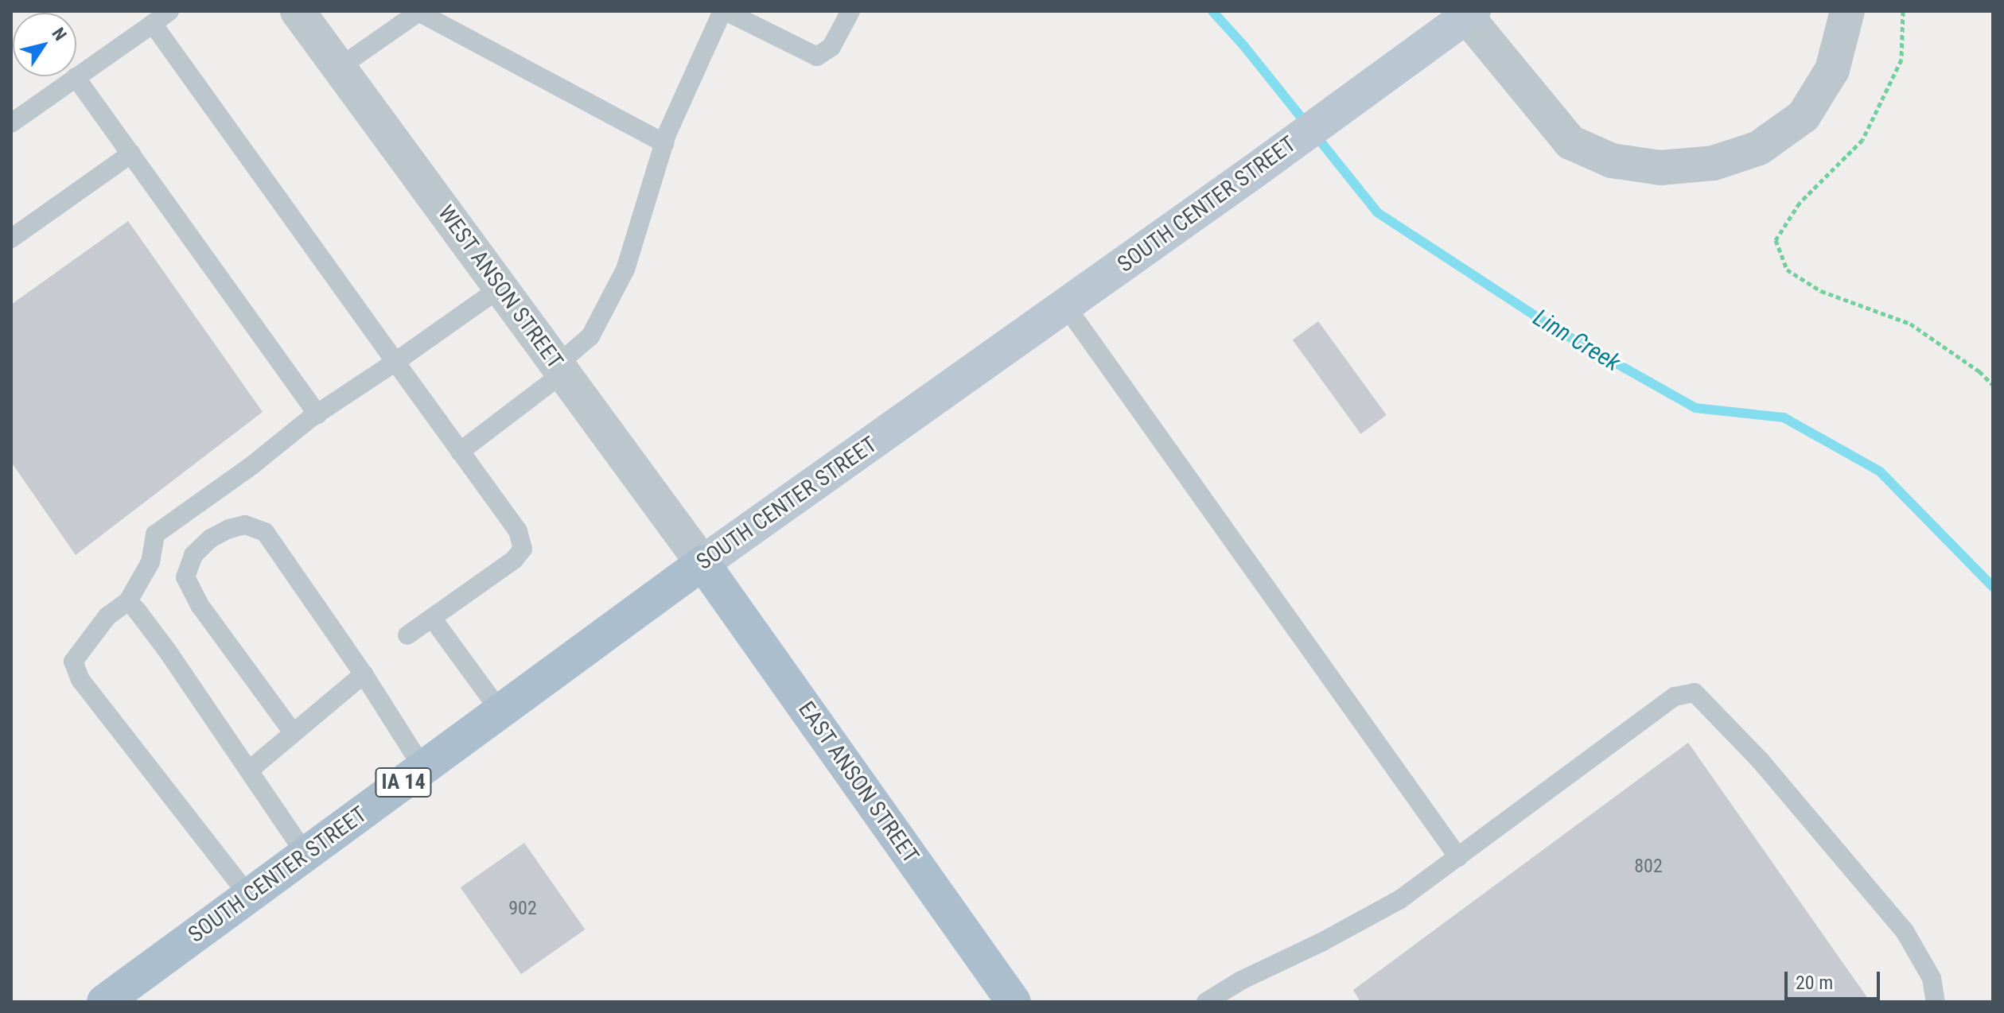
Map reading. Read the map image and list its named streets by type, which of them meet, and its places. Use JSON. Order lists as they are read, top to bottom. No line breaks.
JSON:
{"streets":{"main road":["SOUTH CENTER STREET","IA 14","EAST ANSON STREET"],"street":["WEST ANSON STREET"]},"crossings":[["SOUTH CENTER STREET","WEST ANSON STREET"],["SOUTH CENTER STREET","EAST ANSON STREET"],["WEST ANSON STREET","EAST ANSON STREET"]],"water":["Linn Creek"],"house_numbers":["802","902"],"scale_bar":"20 m","north":"top right"}
